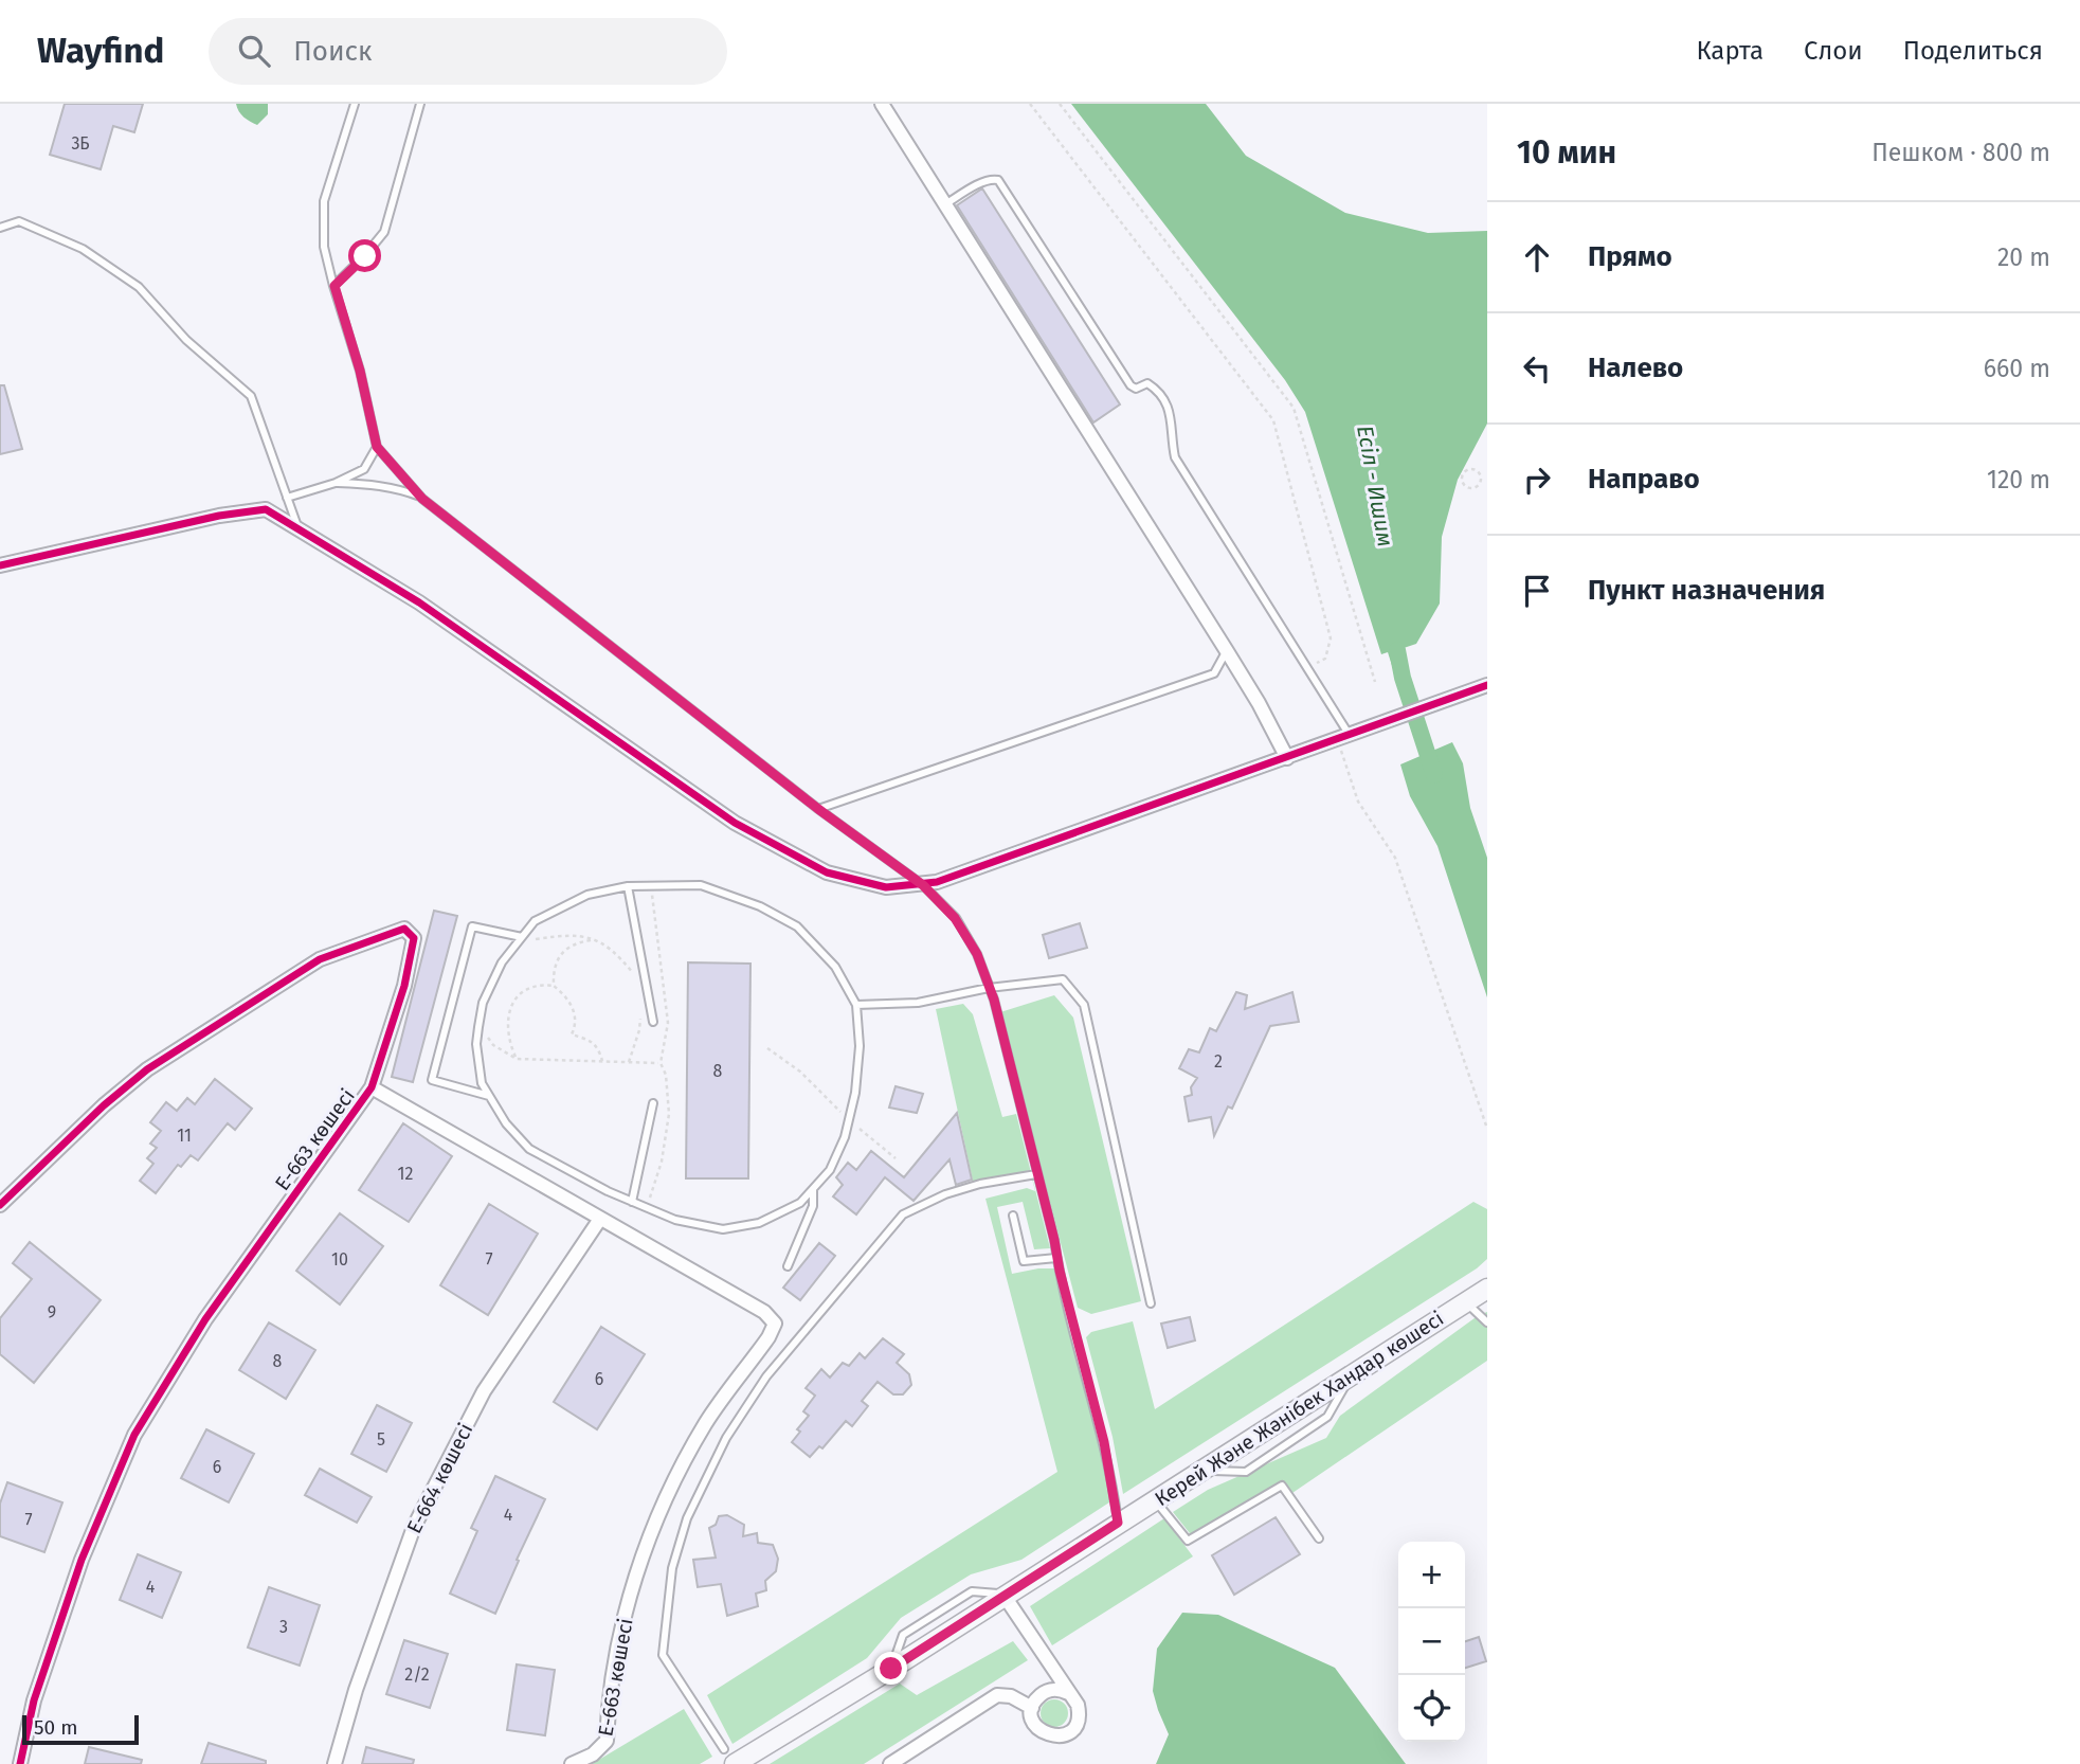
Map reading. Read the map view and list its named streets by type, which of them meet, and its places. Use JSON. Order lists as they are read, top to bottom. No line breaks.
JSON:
{"streets":{"main road":["Керей Және Жәнібек Хандар көшесі"],"street":["Е-663 көшесі","Е-664 көшесі"]},"crossings":[["Е-663 көшесі","Е-664 көшесі"]],"water":["Есіл - Ишим"],"house_numbers":["3Б","2","8","11","12","10","7","9","8","6","5","6","4","7","4","3","2/2"],"scale_bar":"50 m","page":{"header":"Wayfind","search":"Поиск","nav":["Карта","Слои","Поделиться"],"heading":["10 мин","Пешком · 800 m"],"list":[["Прямо","20 m"],["Налево","660 m"],["Направо","120 m"],"Пункт назначения"],"map_buttons":["+","−"],"scale":"50 m"}}
